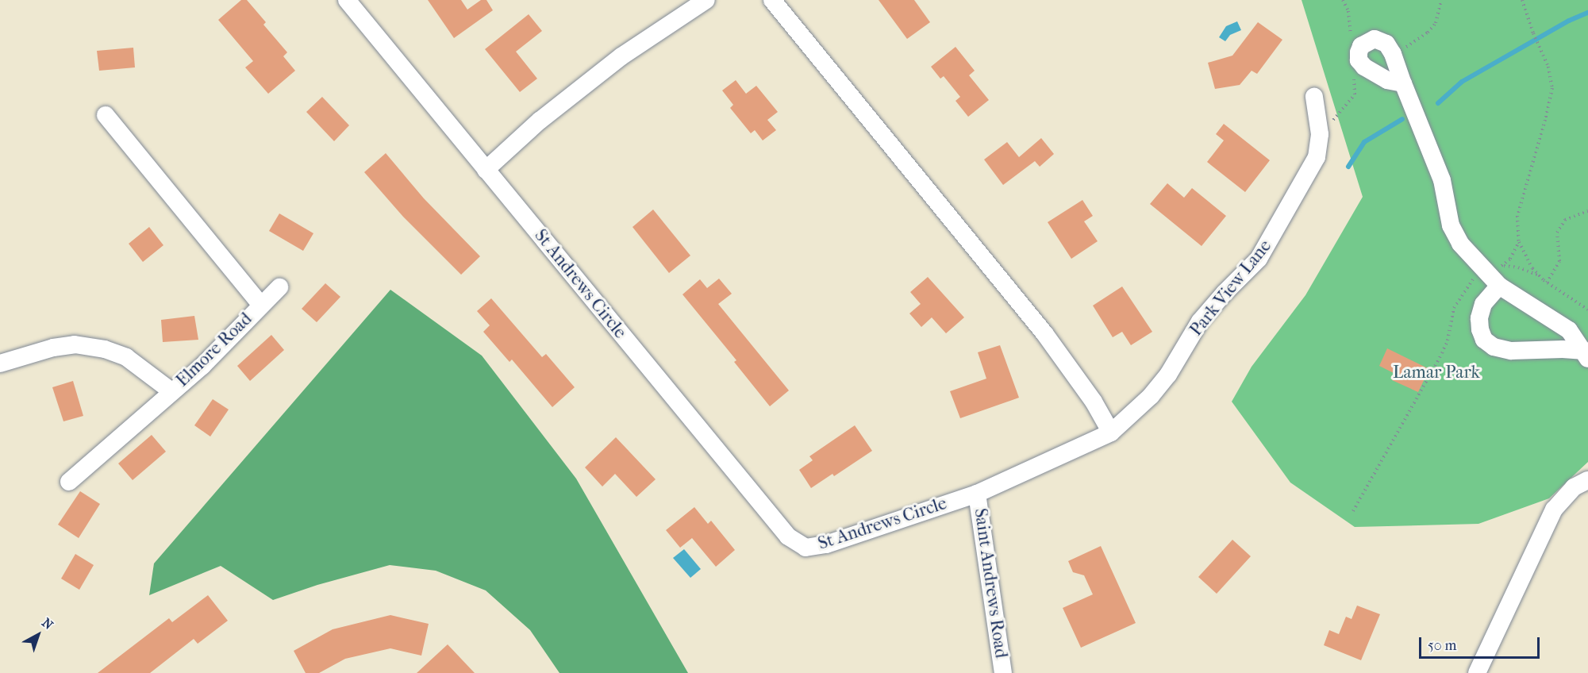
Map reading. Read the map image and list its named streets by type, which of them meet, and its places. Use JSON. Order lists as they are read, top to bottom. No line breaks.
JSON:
{"streets":{"street":["St Andrews Circle","Park View Lane","Elmore Road","Saint Andrews Road"]},"crossings":[["St Andrews Circle","Park View Lane"],["St Andrews Circle","Saint Andrews Road"]],"parks":["Lamar Park"],"scale_bar":"50 m","north":"top right"}
